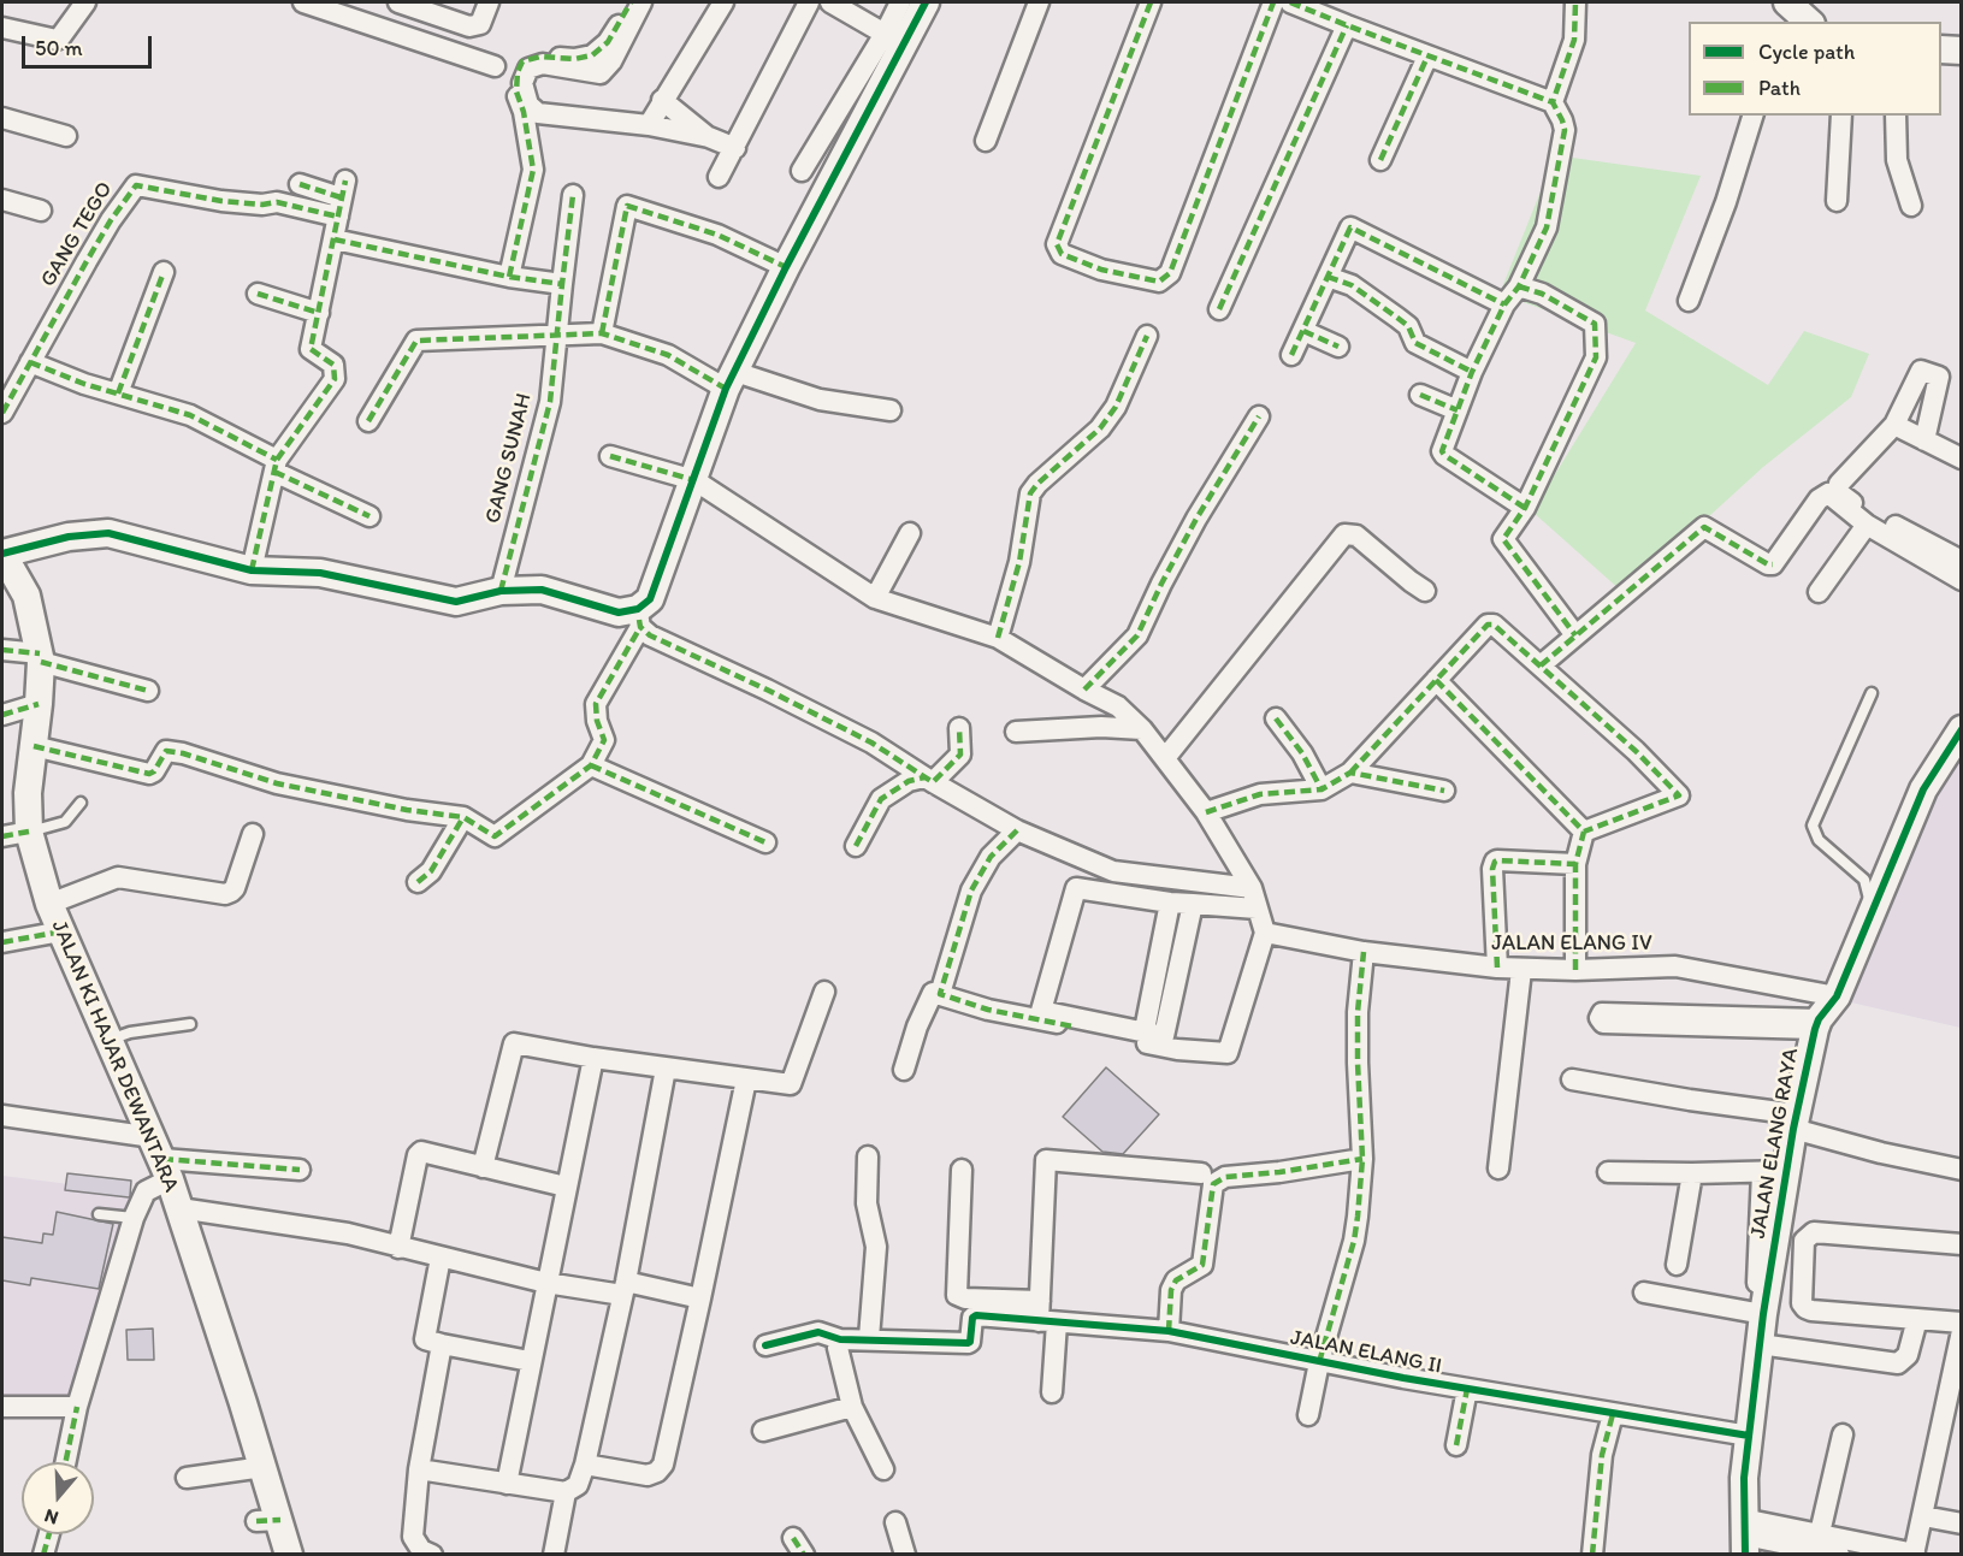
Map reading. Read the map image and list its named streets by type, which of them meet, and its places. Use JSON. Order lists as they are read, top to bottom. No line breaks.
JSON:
{"streets":{"street":["GANG TEGO","GANG SUNAH","JALAN ELANG IV","JALAN KI HAJAR DEWANTARA","JALAN ELANG RAYA","JALAN ELANG II"]},"crossings":[["JALAN ELANG IV","JALAN ELANG RAYA"],["JALAN ELANG RAYA","JALAN ELANG II"]],"legend":["Cycle path","Path"],"scale_bar":"50 m","north":"bottom"}
